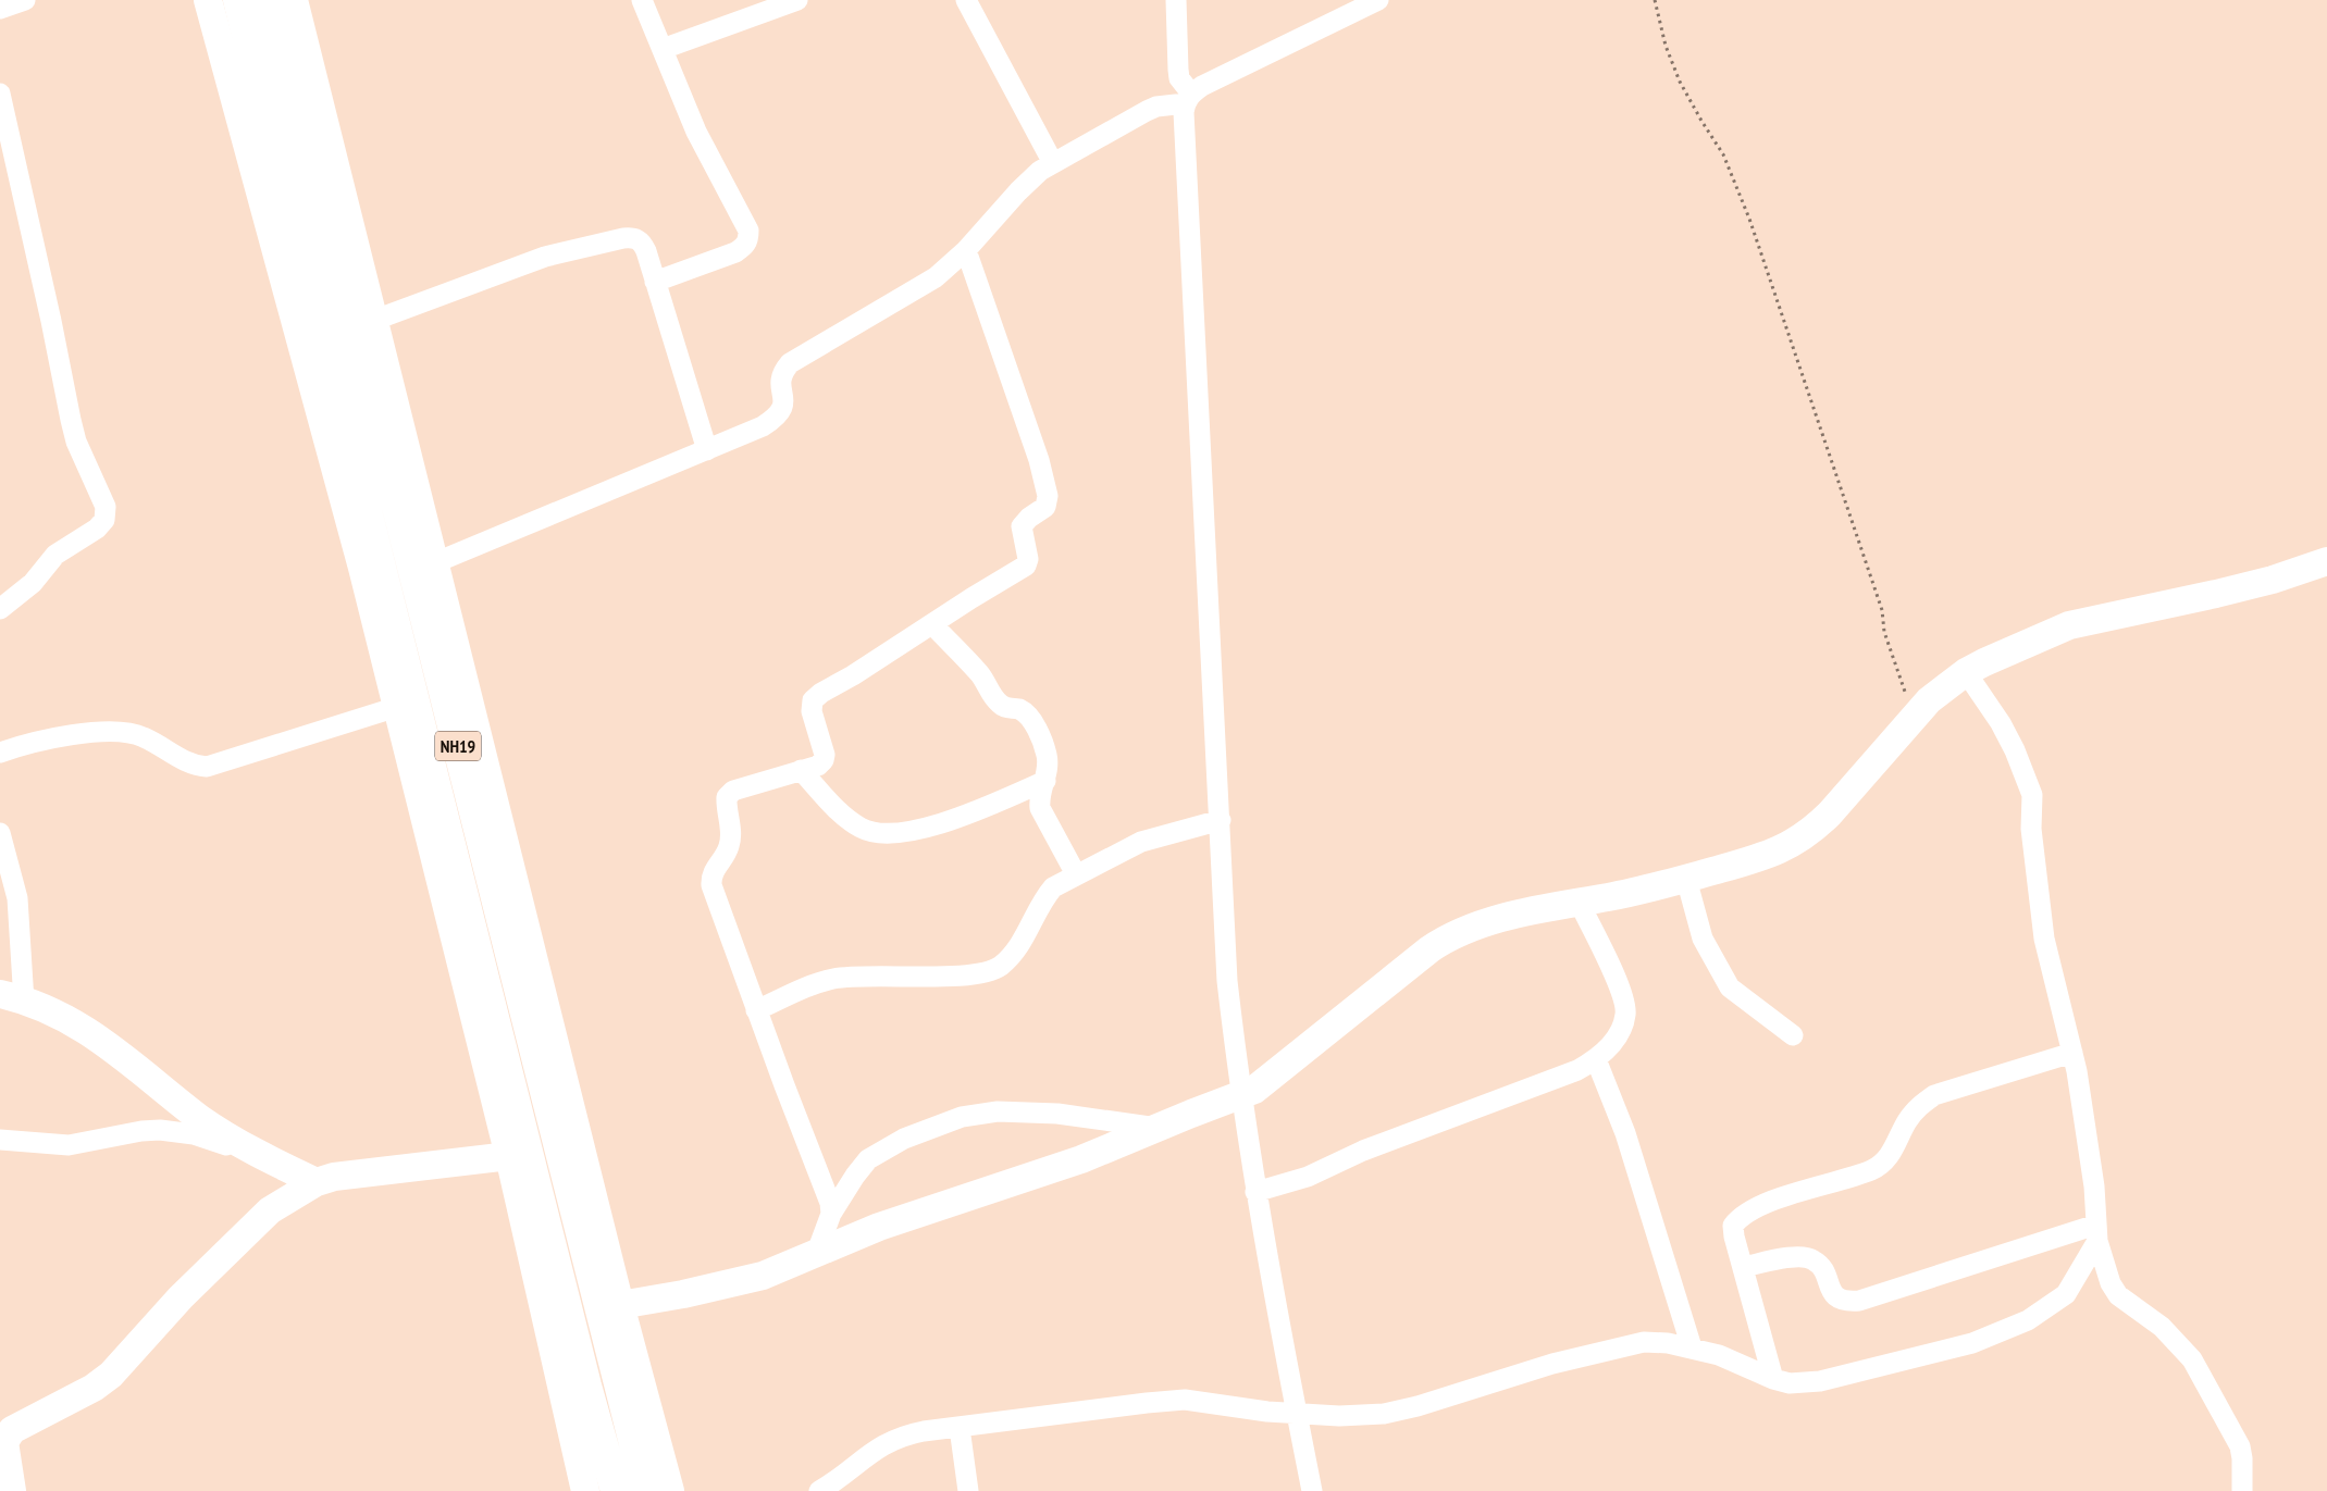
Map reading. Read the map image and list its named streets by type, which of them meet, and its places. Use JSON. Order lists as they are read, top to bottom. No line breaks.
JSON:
{"streets":{"highway":["NH19"]}}
